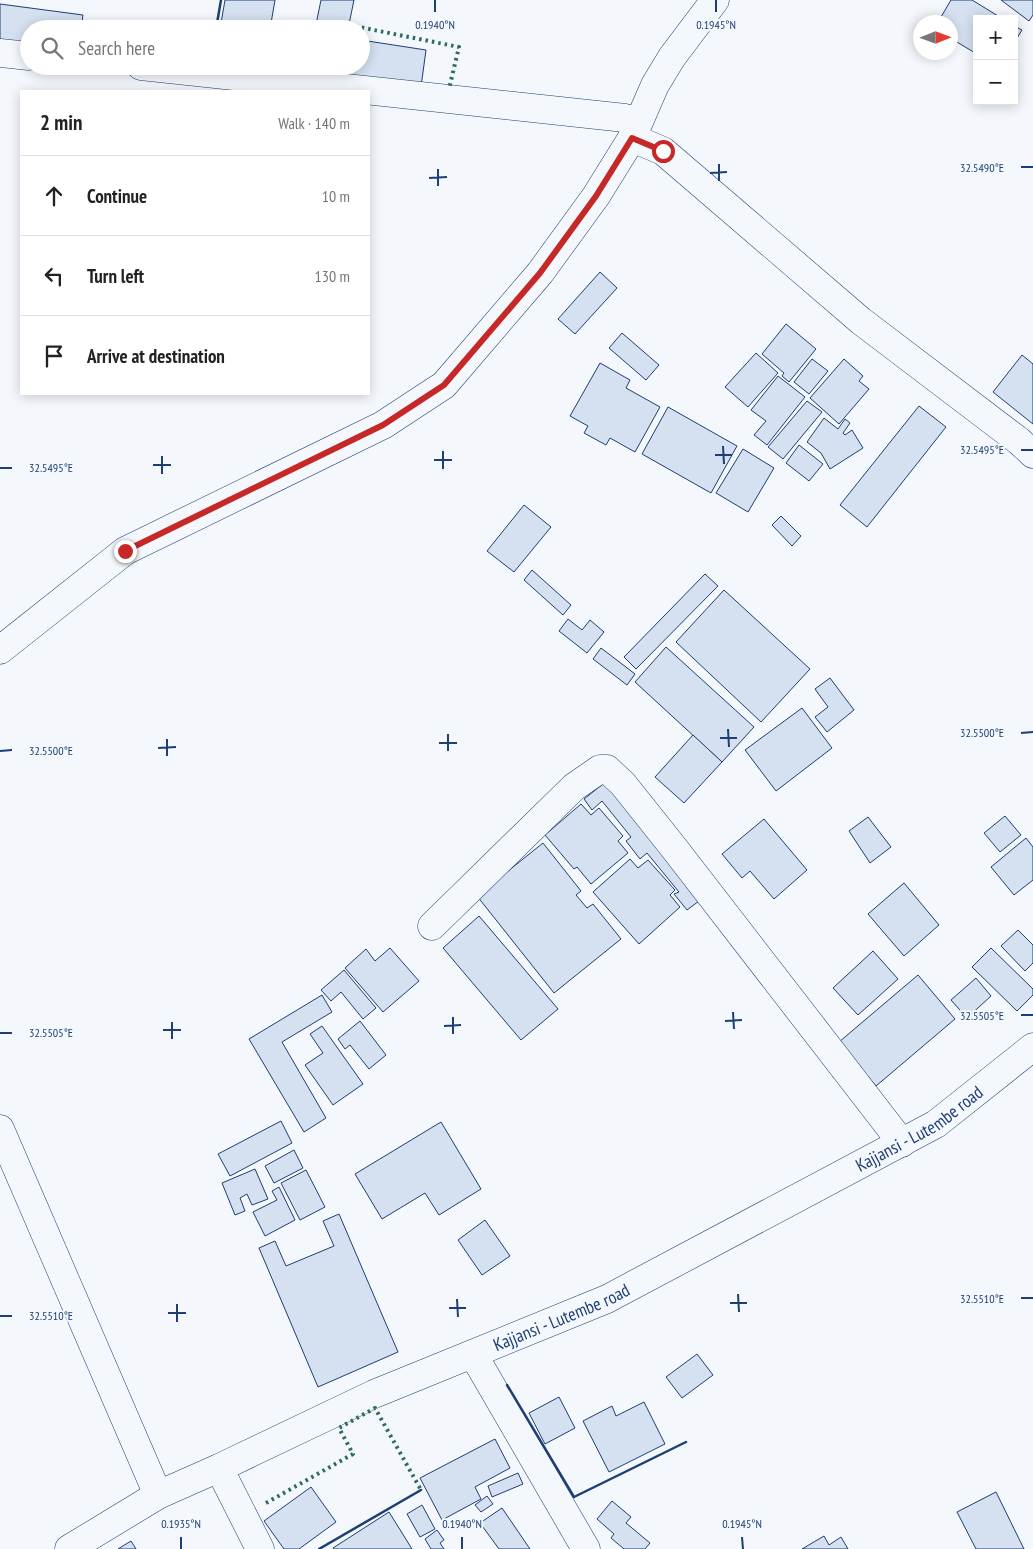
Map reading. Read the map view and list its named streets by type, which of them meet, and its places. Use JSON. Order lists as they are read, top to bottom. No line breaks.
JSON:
{"streets":{"street":["Kajjansi - Lutembe road"]},"north":"right","page":{"map_buttons":["+","−"],"search":"Search here","heading":["2 min","Walk · 140 m"],"list":[["Continue","10 m"],["Turn left","130 m"],"Arrive at destination"]},"coordinates":["0.1940°N","0.1945°N","32.5490°E","32.5495°E","32.5500°E","32.5505°E","32.5510°E","0.1935°N"]}
